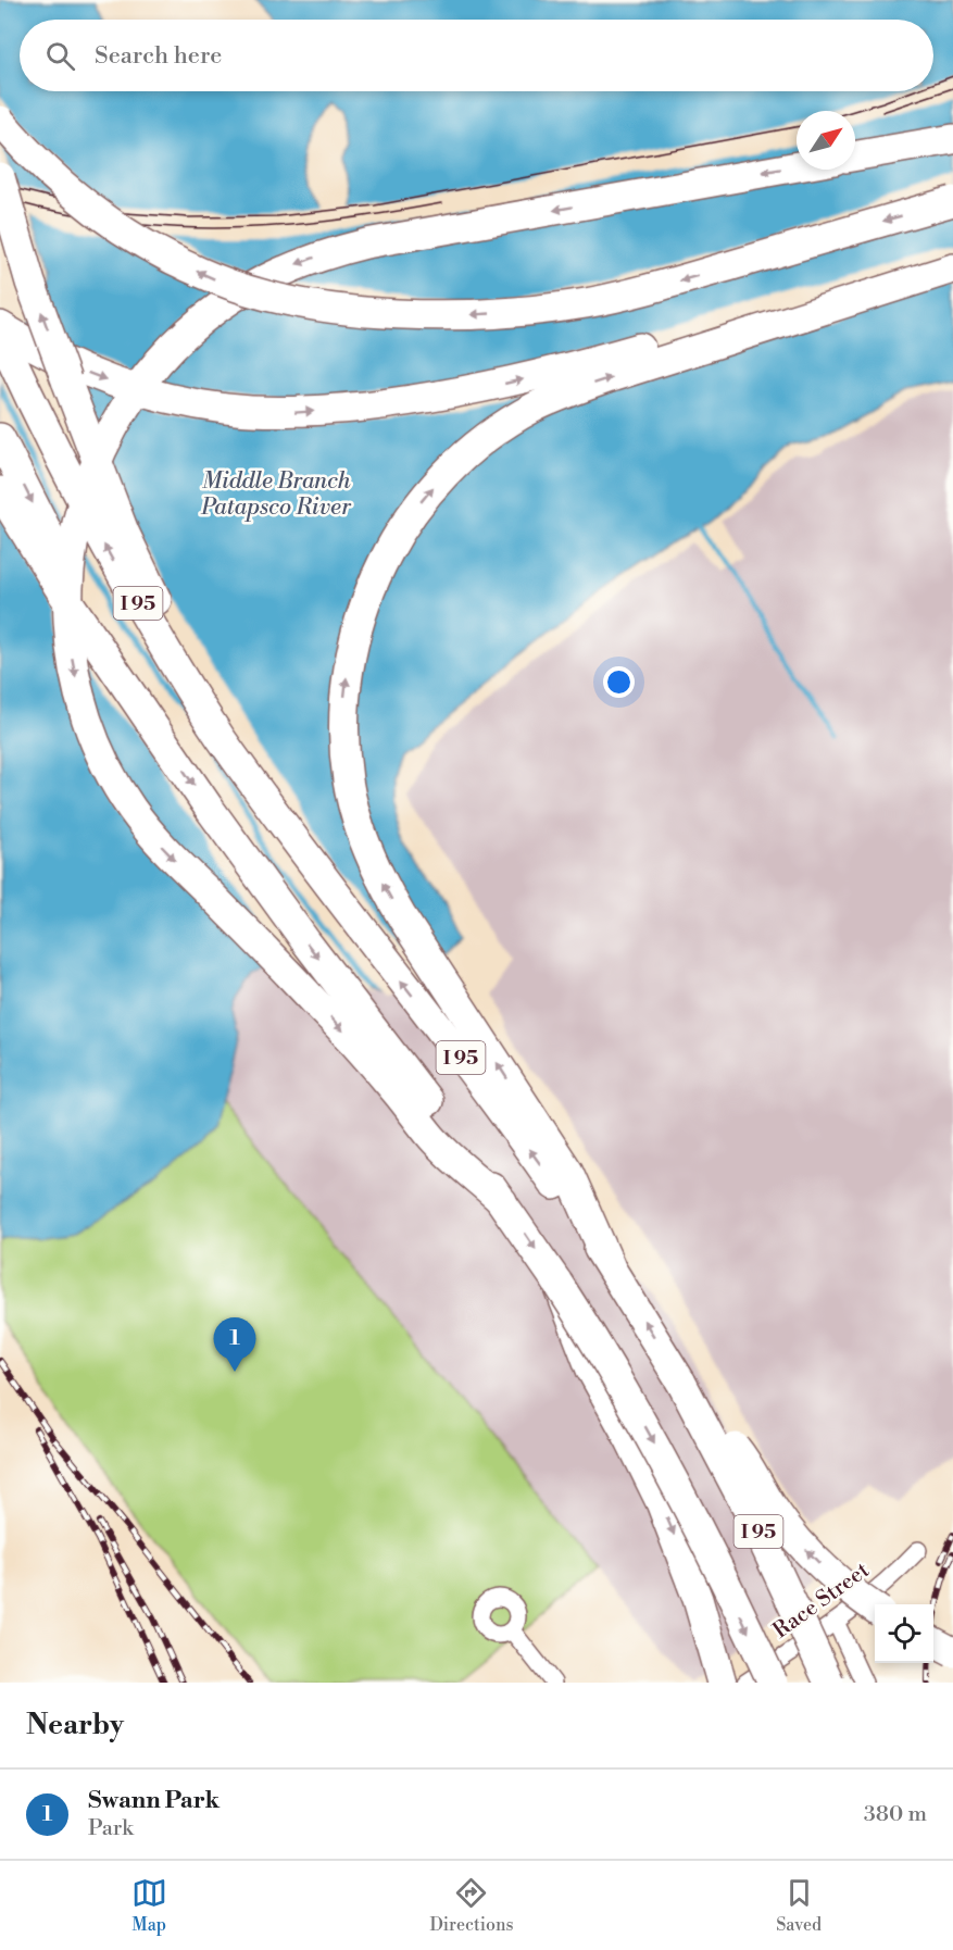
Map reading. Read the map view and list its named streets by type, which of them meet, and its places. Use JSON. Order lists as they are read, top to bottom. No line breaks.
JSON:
{"streets":{"highway":["I 95"],"street":["Race Street"]},"water":["Middle Branch Patapsco River"],"north":"top right","page":{"search":"Search here","pins":"1","heading":"Nearby","list":[{"mark":"1","name":"Swann Park","note":"Park","value":"380 m"}],"nav":["Map","Directions","Saved"]}}
